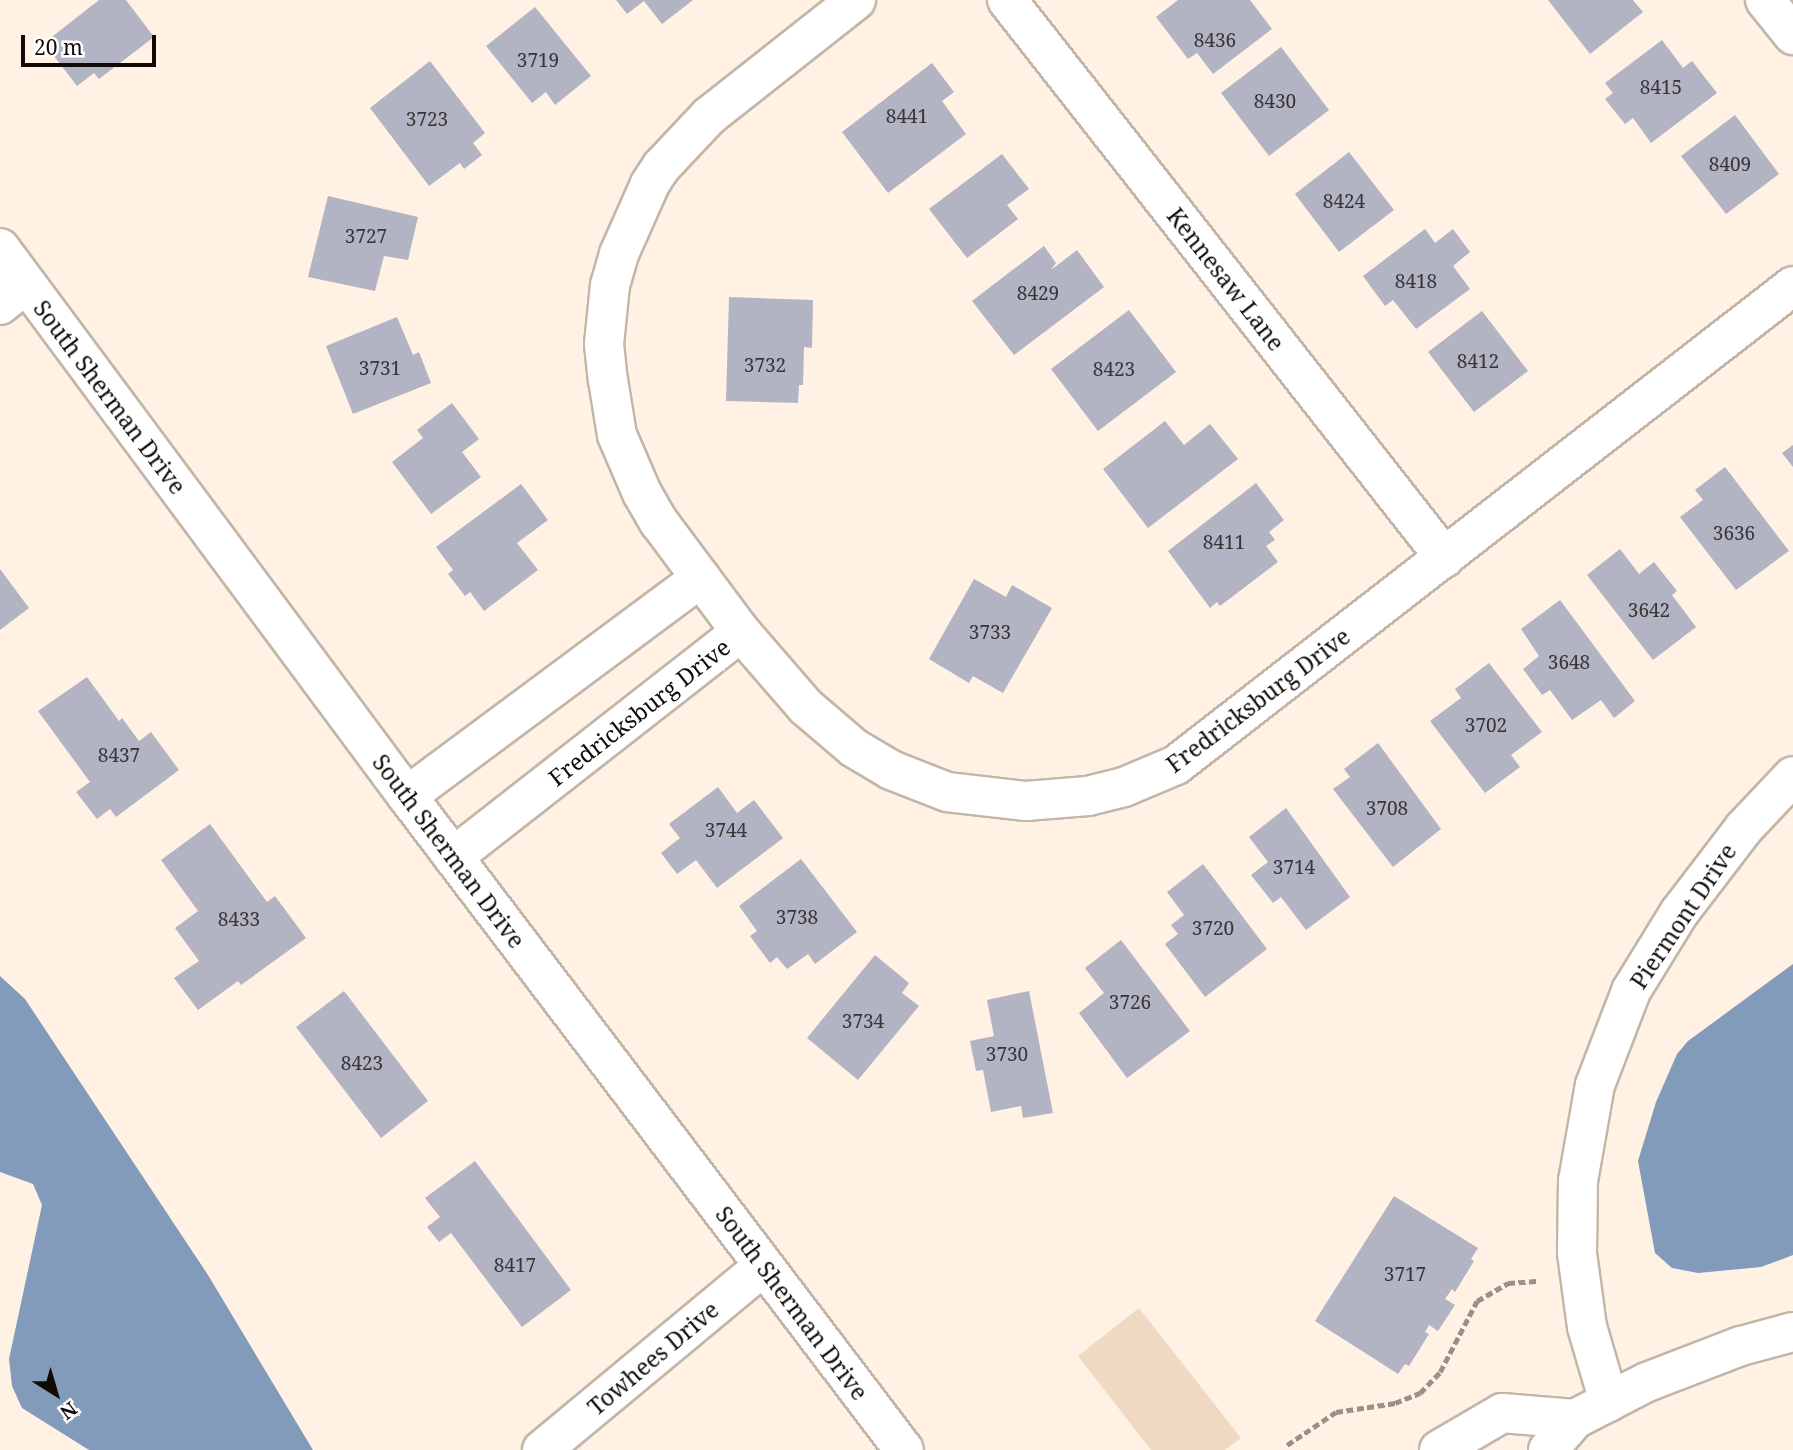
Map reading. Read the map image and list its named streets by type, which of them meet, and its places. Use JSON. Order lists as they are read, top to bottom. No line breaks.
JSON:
{"streets":{"street":["Kennesaw Lane","South Sherman Drive","Fredricksburg Drive","Piermont Drive","Towhees Drive"]},"crossings":[["Kennesaw Lane","Fredricksburg Drive"],["South Sherman Drive","Fredricksburg Drive"],["South Sherman Drive","Towhees Drive"]],"house_numbers":["8436","3719","8415","8430","8441","3723","8409","8424","3727","8418","8429","8412","3732","3731","8423","3636","8411","3642","3733","3648","3702","8437","3708","3744","3714","3738","8433","3720","3726","3734","3730","8423","8417","3717"],"scale_bar":"20 m","north":"bottom right"}
